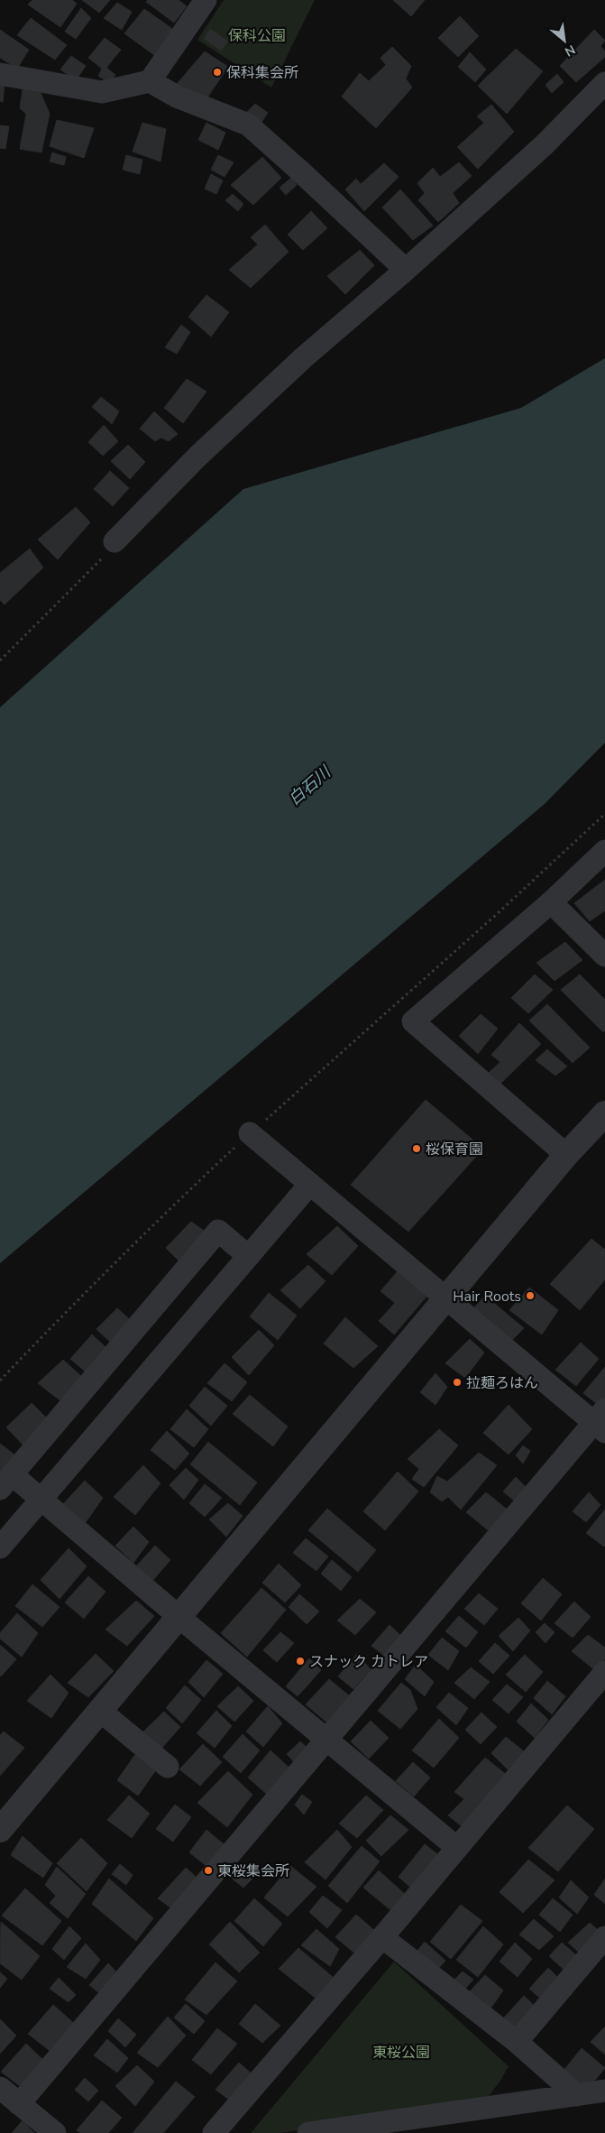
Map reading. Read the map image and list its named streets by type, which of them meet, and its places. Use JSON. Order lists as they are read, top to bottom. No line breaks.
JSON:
{"water":["白石川"],"parks":["保科公園","東桜公園"],"places":["保科集会所","桜保育園","Hair Roots","拉麺ろはん","スナック カトレア","東桜集会所"],"north":"bottom right"}
